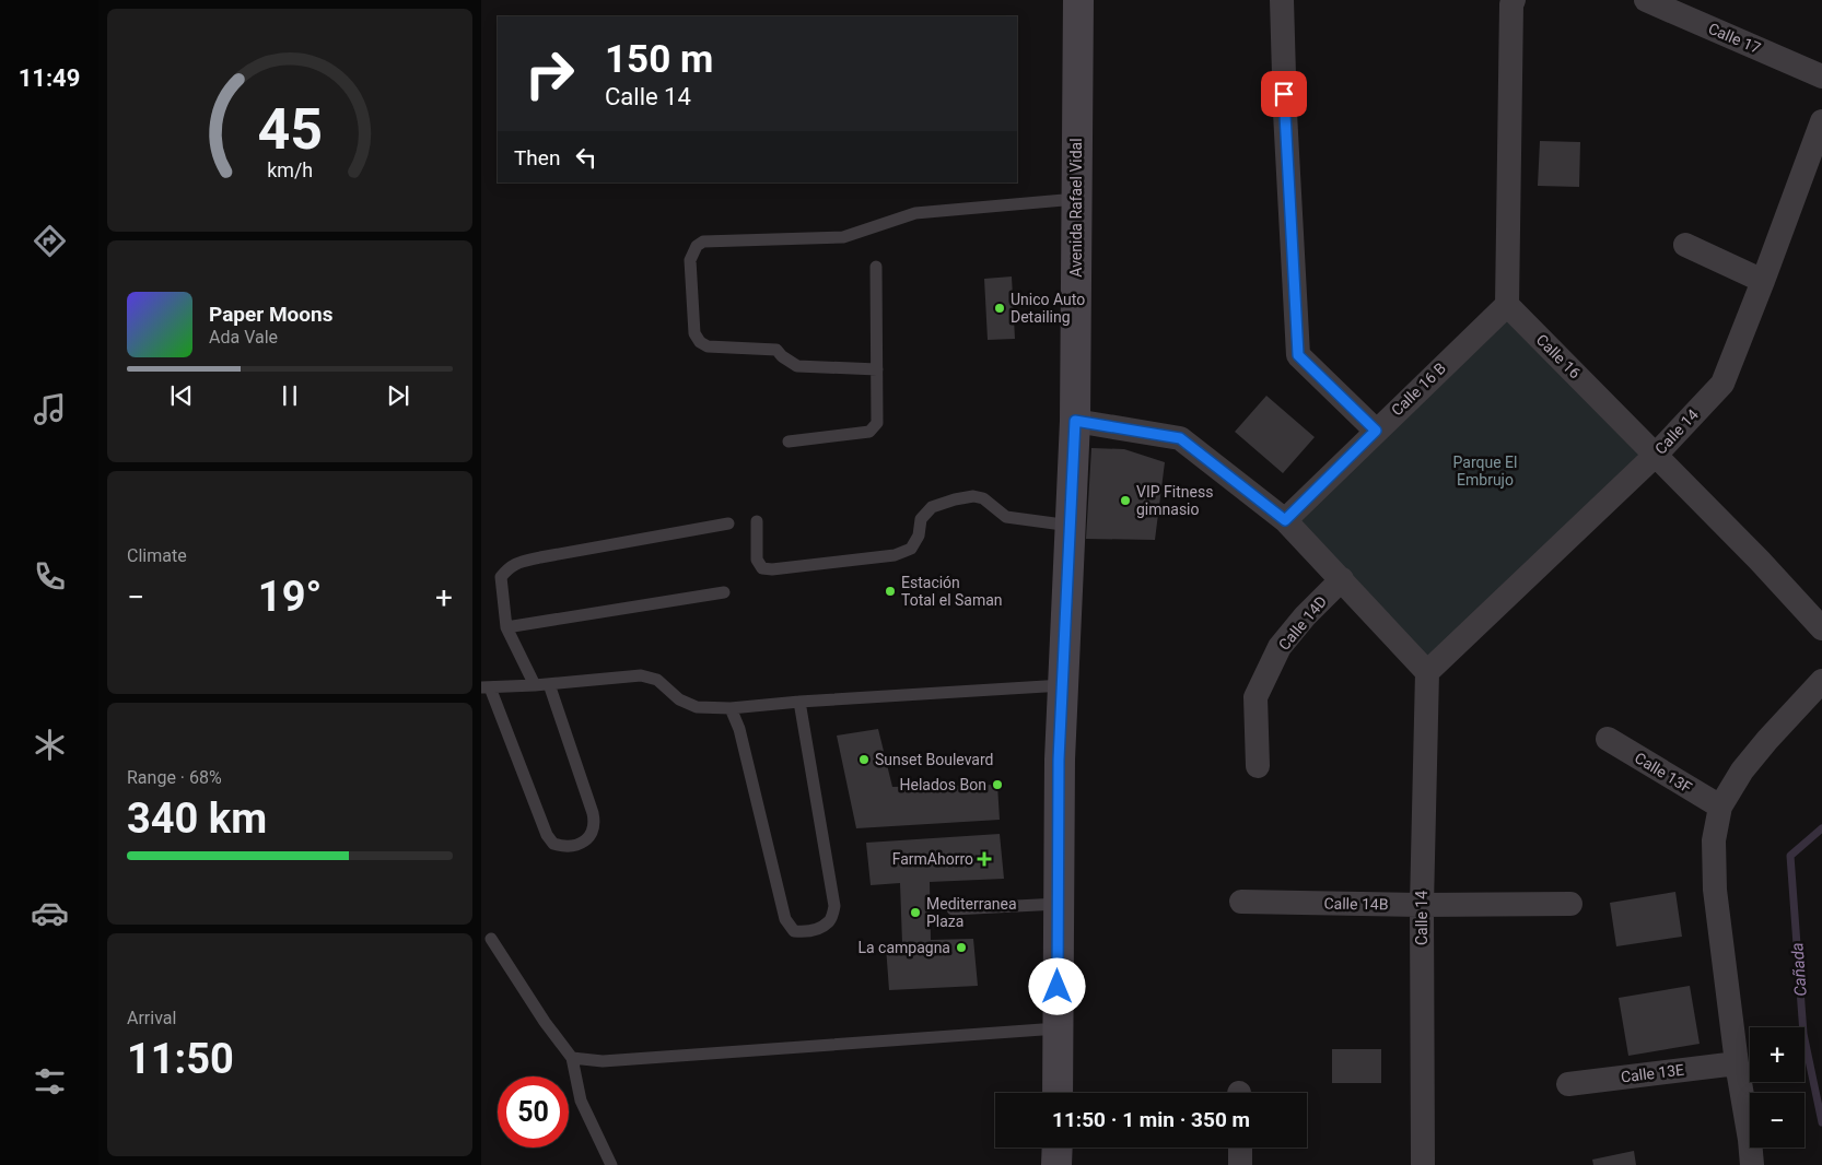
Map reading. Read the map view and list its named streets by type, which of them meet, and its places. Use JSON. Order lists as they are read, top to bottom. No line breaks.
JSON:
{"streets":{"main road":["Avenida Rafael Vidal"],"street":["Calle 17","Calle 16","Calle 16 B","Calle 14","Calle 14D","Calle 13F","Calle 14B","Calle 13E"]},"crossings":[["Calle 16","Calle 16 B"],["Calle 16","Calle 14"],["Calle 14","Calle 14B"]],"water":["Cañada"],"parks":["Parque El Embrujo"],"places":{"other":["Unico Auto Detailing","VIP Fitness gimnasio","Estación Total el Saman","Sunset Boulevard","Helados Bon","Mediterranea Plaza","La campagna"],"health":["FarmAhorro"]},"page":{"tabs":"11:49","turn":["150 m","Calle 14"],"then":"Then","song":["Paper Moons","Ada Vale"],"tile":["Climate",["Range · 68%","340 km"],["Arrival","11:50"]],"heat":["−","19°","+"],"map_buttons":["+","−"],"limit":"50","trip":"11:50 · 1 min · 350 m","gauge":["45","km/h"]}}
